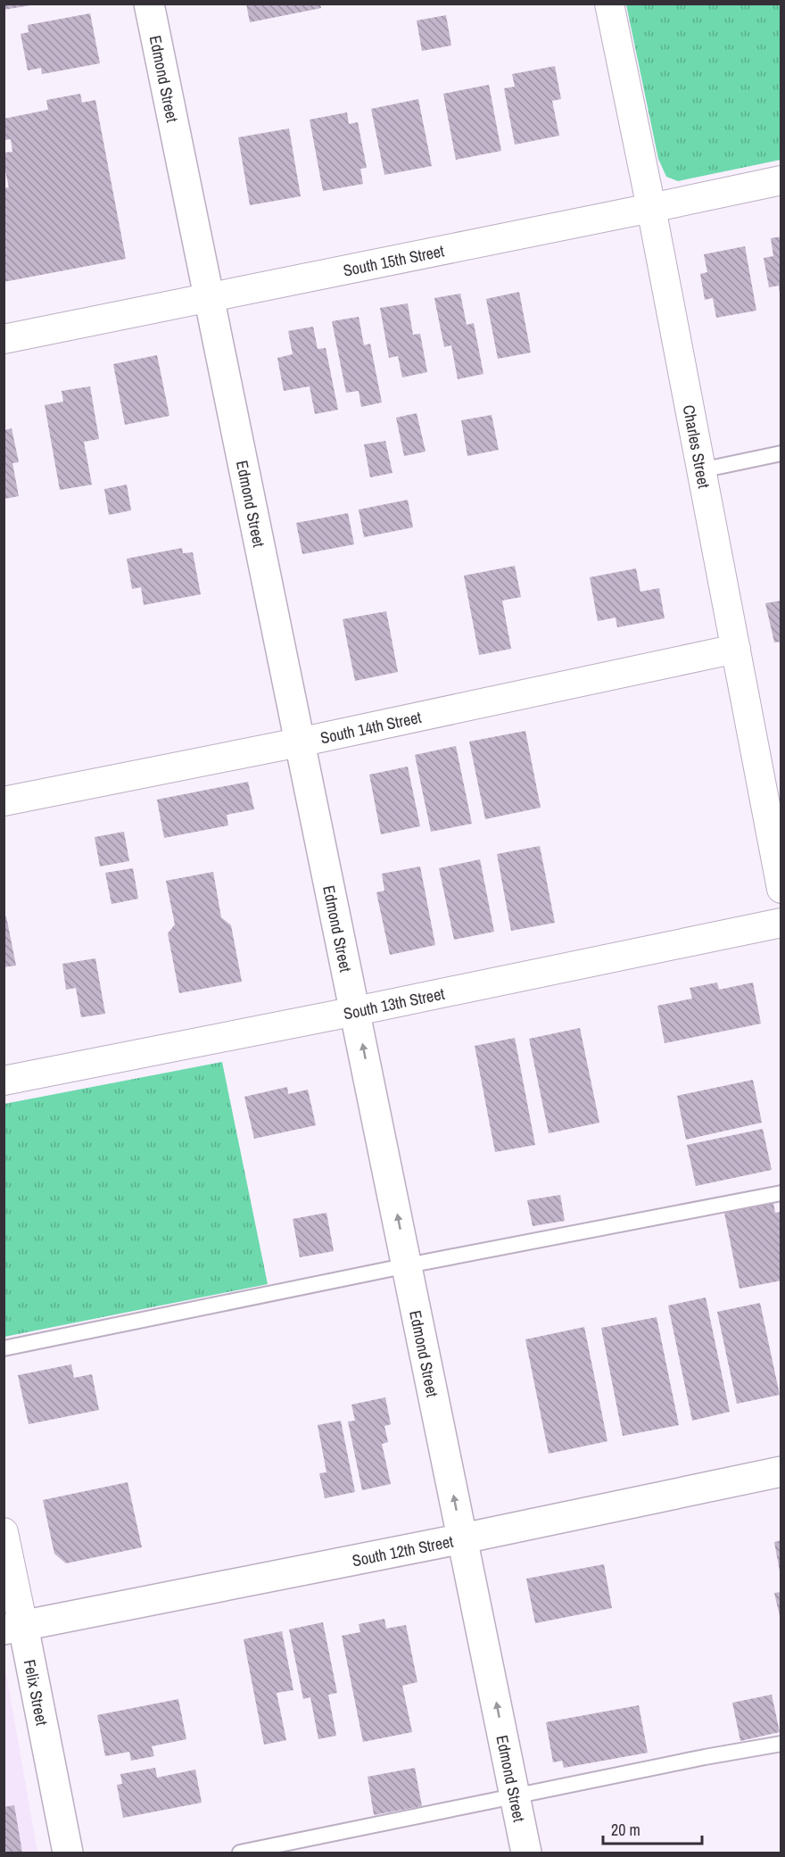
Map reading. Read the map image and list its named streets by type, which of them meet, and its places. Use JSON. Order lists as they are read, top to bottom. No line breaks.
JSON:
{"streets":{"street":["Edmond Street","South 15th Street","Charles Street","South 14th Street","South 13th Street","South 12th Street","Felix Street"]},"crossings":[["Edmond Street","South 15th Street"],["Edmond Street","South 14th Street"],["Edmond Street","South 13th Street"],["Edmond Street","South 12th Street"],["South 15th Street","Charles Street"],["Charles Street","South 14th Street"],["South 12th Street","Felix Street"]],"one_way":["Edmond Street"],"scale_bar":"20 m"}
